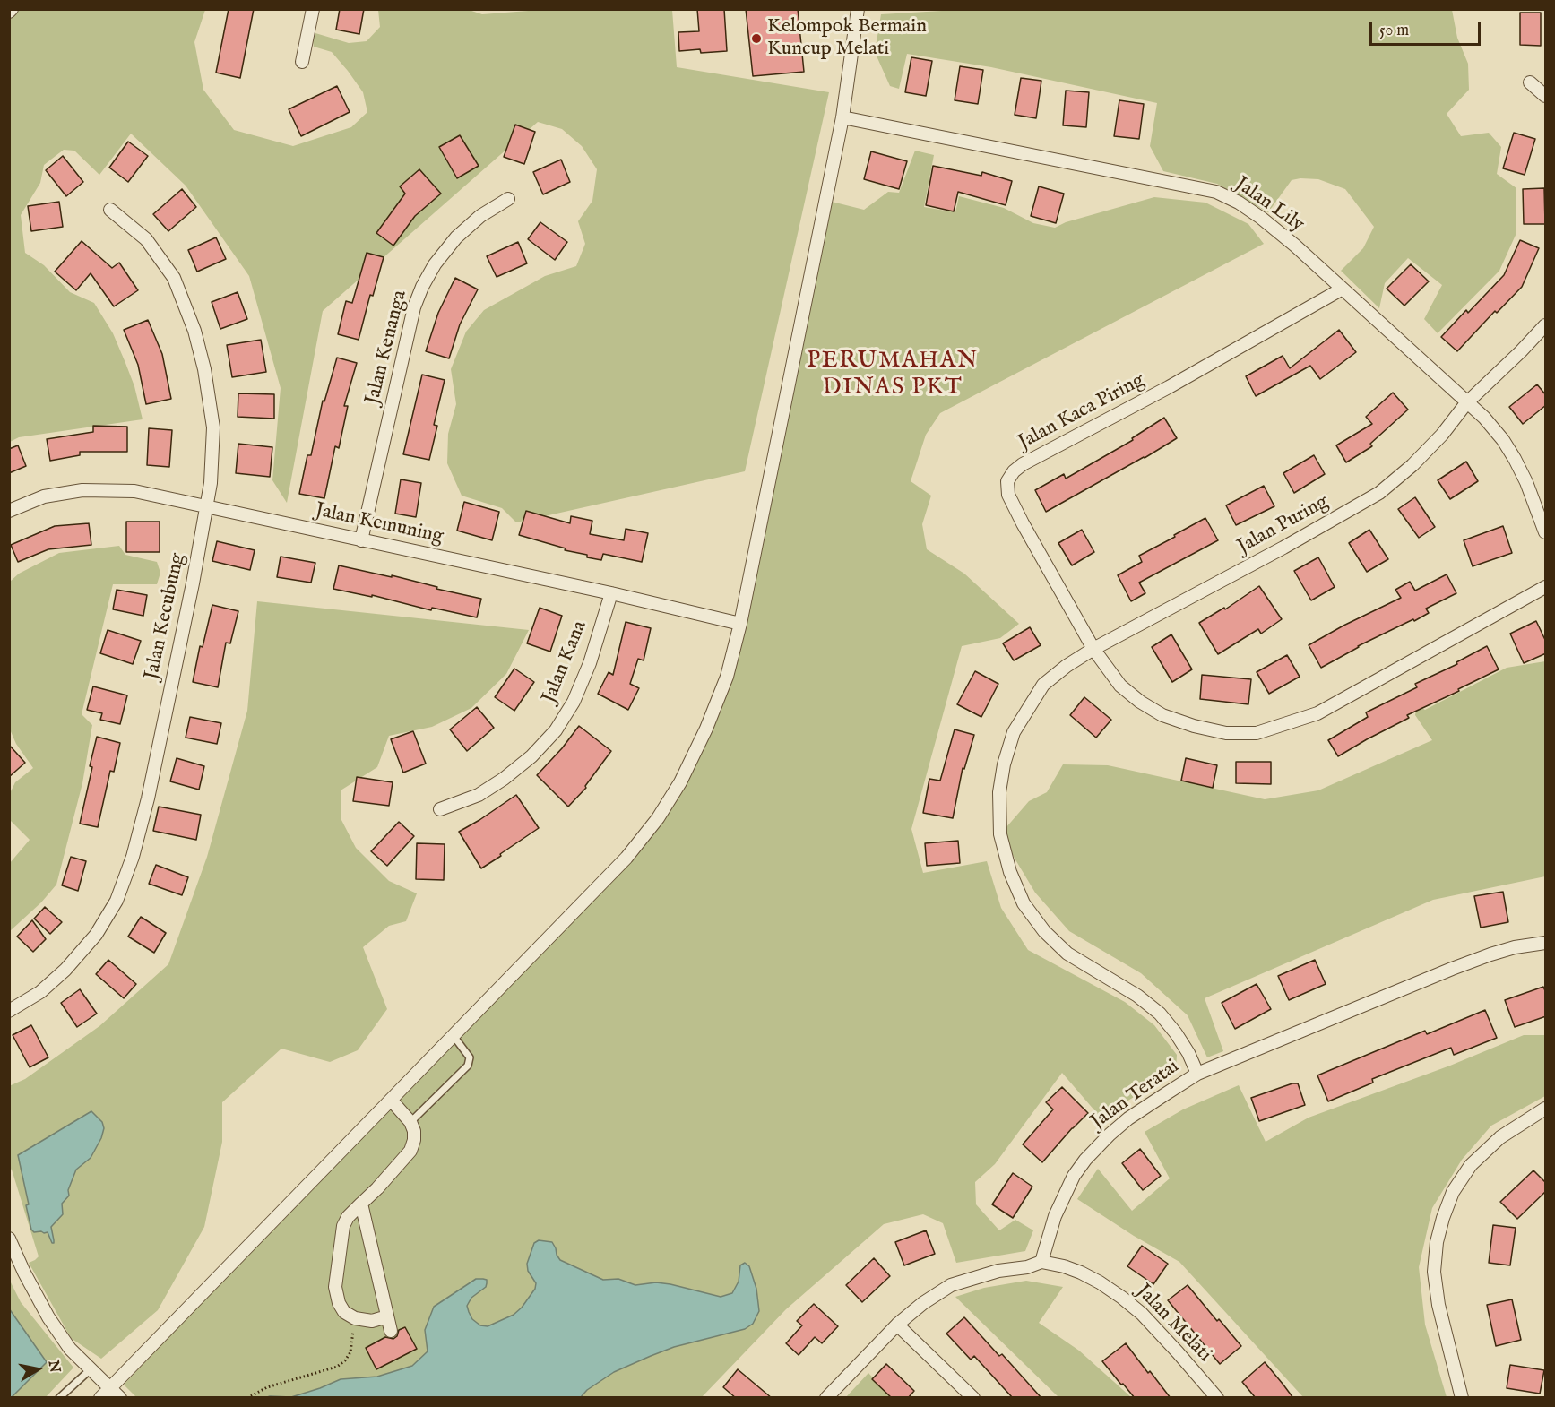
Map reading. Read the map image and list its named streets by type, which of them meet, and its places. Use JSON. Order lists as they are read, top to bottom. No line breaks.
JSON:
{"streets":{"street":["Jalan Lily","Jalan Kenanga","Jalan Kaca Piring","Jalan Kemuning","Jalan Puring","Jalan Kecubung","Jalan Kana","Jalan Teratai","Jalan Melati"]},"crossings":[["Jalan Lily","Jalan Kaca Piring"],["Jalan Lily","Jalan Puring"],["Jalan Kenanga","Jalan Kemuning"],["Jalan Kaca Piring","Jalan Puring"],["Jalan Kemuning","Jalan Kecubung"],["Jalan Kemuning","Jalan Kana"],["Jalan Puring","Jalan Teratai"],["Jalan Teratai","Jalan Melati"]],"districts":["PERUMAHAN DINAS PKT"],"places":["Kelompok Bermain Kuncup Melati"],"scale_bar":"50 m","north":"right"}
